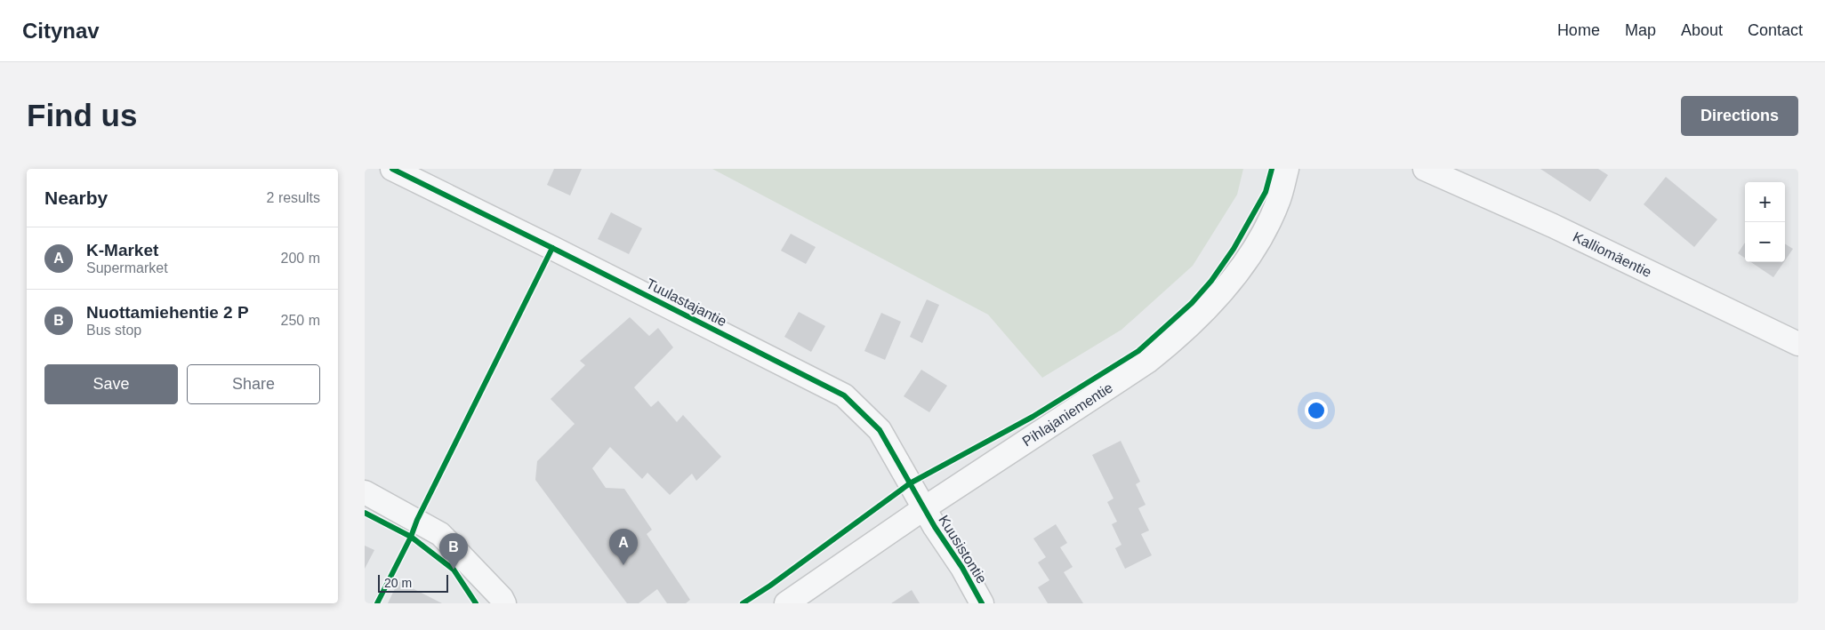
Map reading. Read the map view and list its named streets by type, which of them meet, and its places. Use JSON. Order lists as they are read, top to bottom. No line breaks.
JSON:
{"streets":{"street":["Kalliomäentie","Tuulastajantie","Pihlajaniementie","Kuusistontie"]},"crossings":[["Tuulastajantie","Pihlajaniementie"],["Tuulastajantie","Kuusistontie"],["Pihlajaniementie","Kuusistontie"]],"scale_bar":"20 m","page":{"header":"Citynav","nav":["Home","Map","About","Contact"],"buttons":["Directions",["Save","Share"]],"title":"Find us","heading":["Nearby","2 results"],"map_buttons":["+","−"],"list":[{"mark":"A","name":"K-Market","note":"Supermarket","value":"200 m"},{"mark":"B","name":"Nuottamiehentie 2 P","note":"Bus stop","value":"250 m"}],"pins":["A","B"],"scale":"20 m"}}
